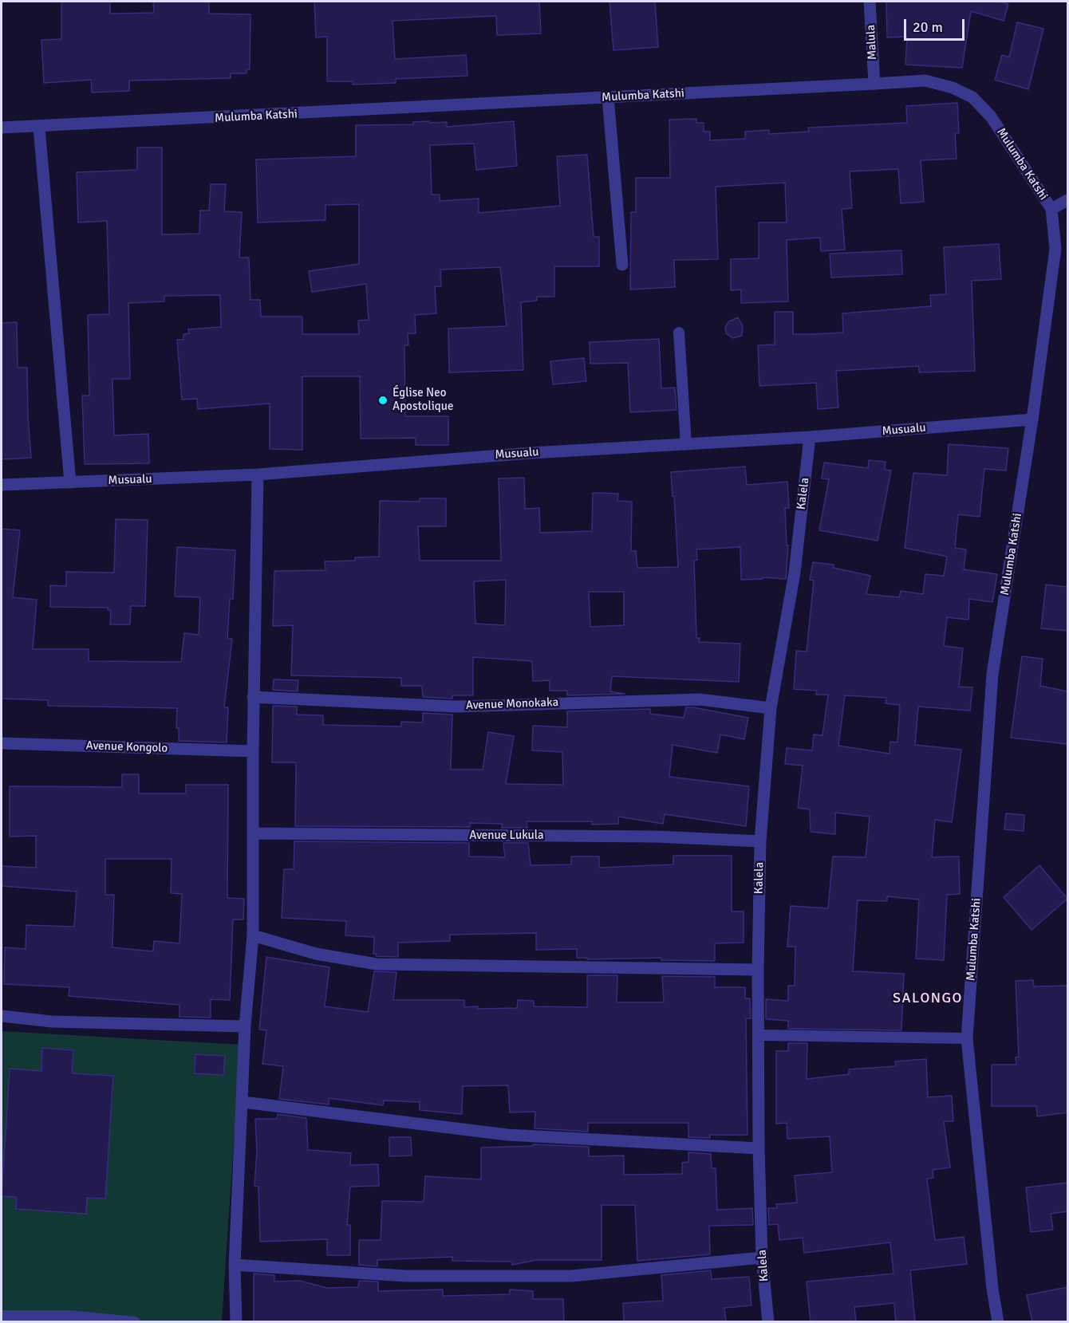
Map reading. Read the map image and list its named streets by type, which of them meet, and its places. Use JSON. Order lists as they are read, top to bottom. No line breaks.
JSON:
{"streets":{"street":["Malula","Mulumba Katshi","Musualu","Kalela","Avenue Monokaka","Avenue Kongolo","Avenue Lukula"]},"crossings":[["Malula","Mulumba Katshi"],["Mulumba Katshi","Musualu"],["Musualu","Kalela"],["Kalela","Avenue Monokaka"],["Kalela","Avenue Lukula"]],"districts":["SALONGO"],"places":["Église Neo Apostolique"],"scale_bar":"20 m"}
